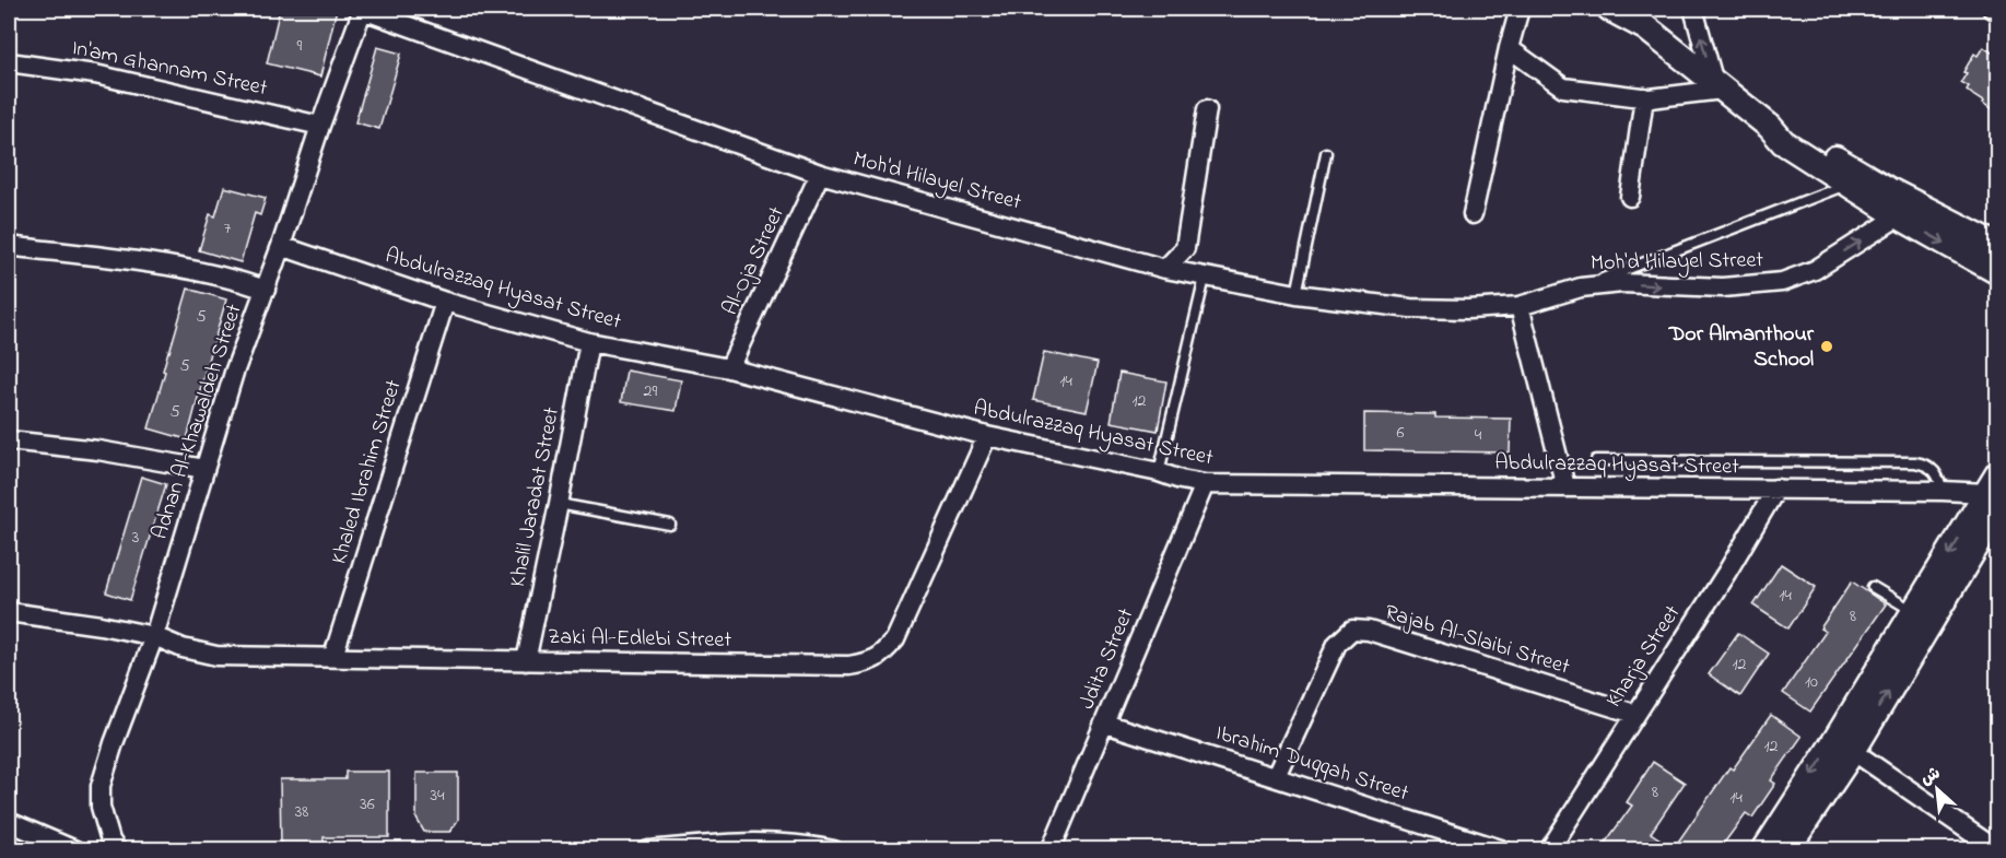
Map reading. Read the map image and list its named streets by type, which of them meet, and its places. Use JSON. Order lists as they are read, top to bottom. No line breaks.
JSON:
{"streets":{"street":["In'am Ghannam Street","Moh'd Hilayel Street","Al-Oja Street","Abdulrazzaq Hyasat Street","Adnan Al-Khawaldeh Street","Khaled Ibrahim Street","Khalil Jaradat Street","Zaki Al-Edlebi Street","Rajab Al-Slaibi Street","Kharja Street","Jdita Street","Ibrahim Duqqah Street"]},"crossings":[["In'am Ghannam Street","Adnan Al-Khawaldeh Street"],["Moh'd Hilayel Street","Al-Oja Street"],["Moh'd Hilayel Street","Adnan Al-Khawaldeh Street"],["Al-Oja Street","Abdulrazzaq Hyasat Street"],["Abdulrazzaq Hyasat Street","Adnan Al-Khawaldeh Street"],["Abdulrazzaq Hyasat Street","Khaled Ibrahim Street"],["Abdulrazzaq Hyasat Street","Khalil Jaradat Street"],["Abdulrazzaq Hyasat Street","Zaki Al-Edlebi Street"],["Abdulrazzaq Hyasat Street","Kharja Street"],["Abdulrazzaq Hyasat Street","Jdita Street"],["Adnan Al-Khawaldeh Street","Zaki Al-Edlebi Street"],["Khaled Ibrahim Street","Zaki Al-Edlebi Street"],["Khalil Jaradat Street","Zaki Al-Edlebi Street"],["Rajab Al-Slaibi Street","Kharja Street"],["Rajab Al-Slaibi Street","Ibrahim Duqqah Street"],["Jdita Street","Ibrahim Duqqah Street"]],"places":["Dor Almanthour School"],"house_numbers":["9","7","5","5","14","29","12","5","6","4","3","14","8","12","10","12","8","34","14","36","38"],"north":"top left"}
